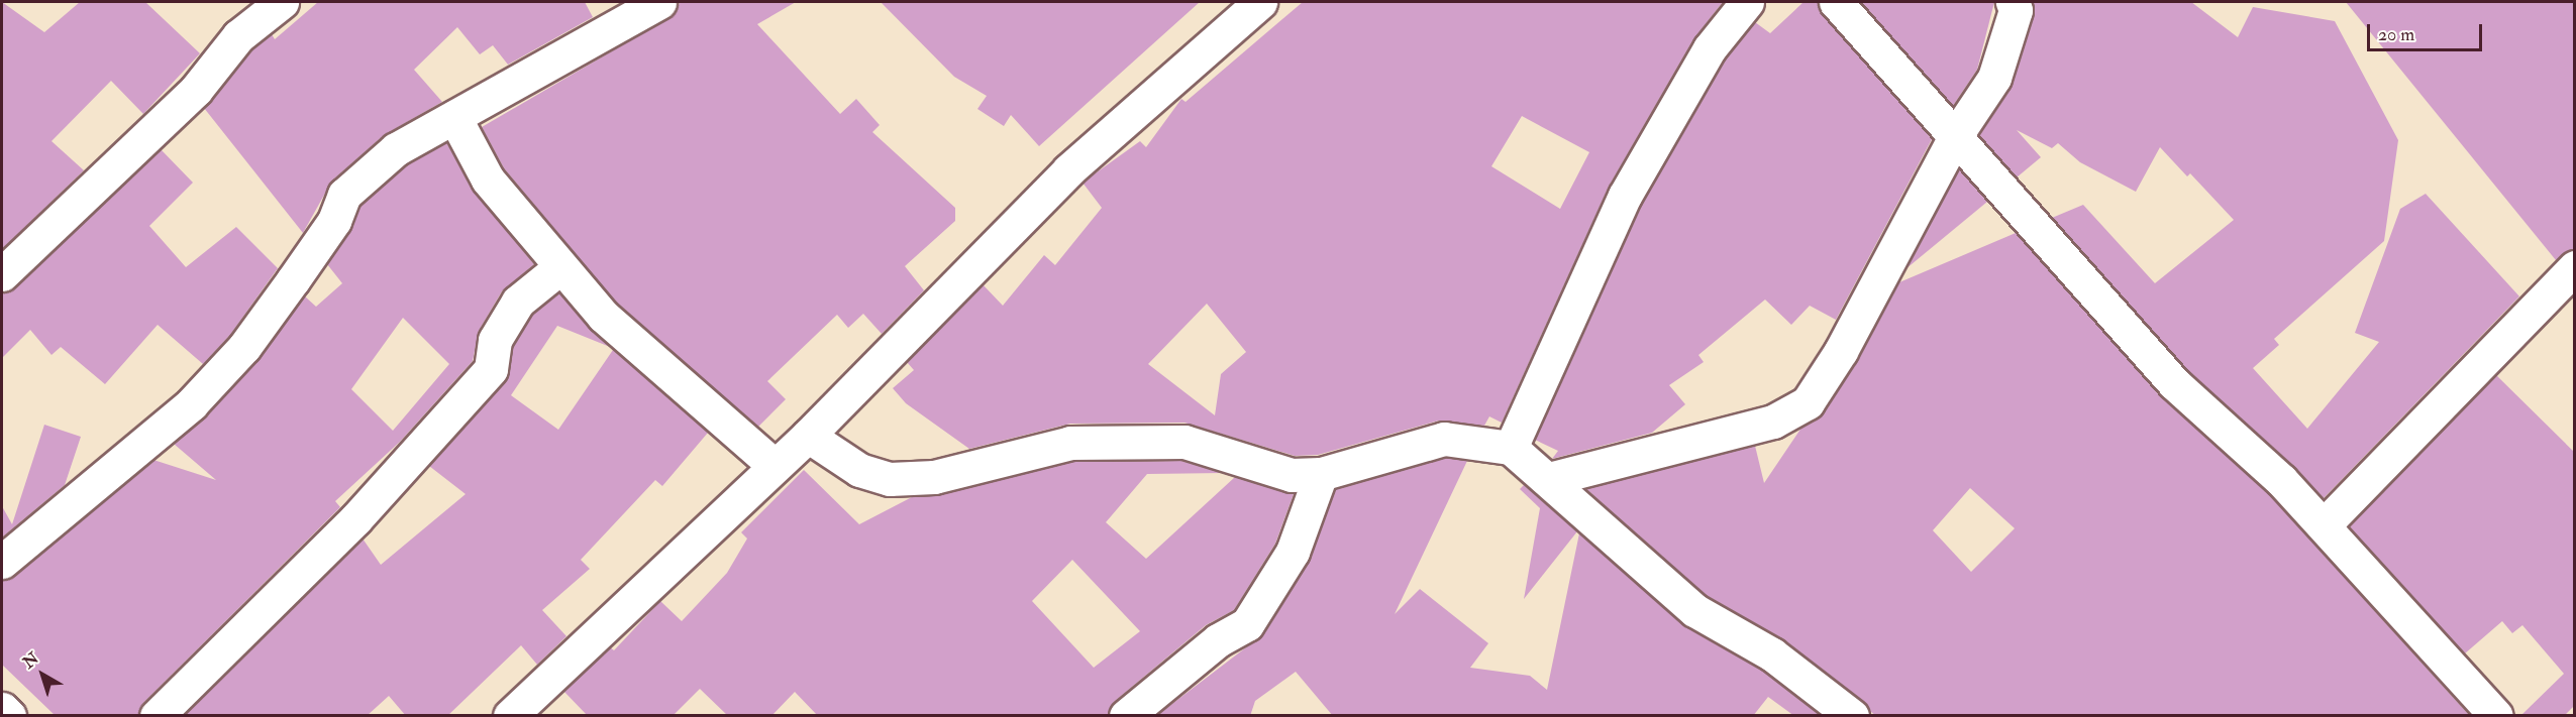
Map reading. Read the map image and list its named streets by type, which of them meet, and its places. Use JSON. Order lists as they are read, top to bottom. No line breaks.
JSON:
{"scale_bar":"20 m","north":"top left"}
